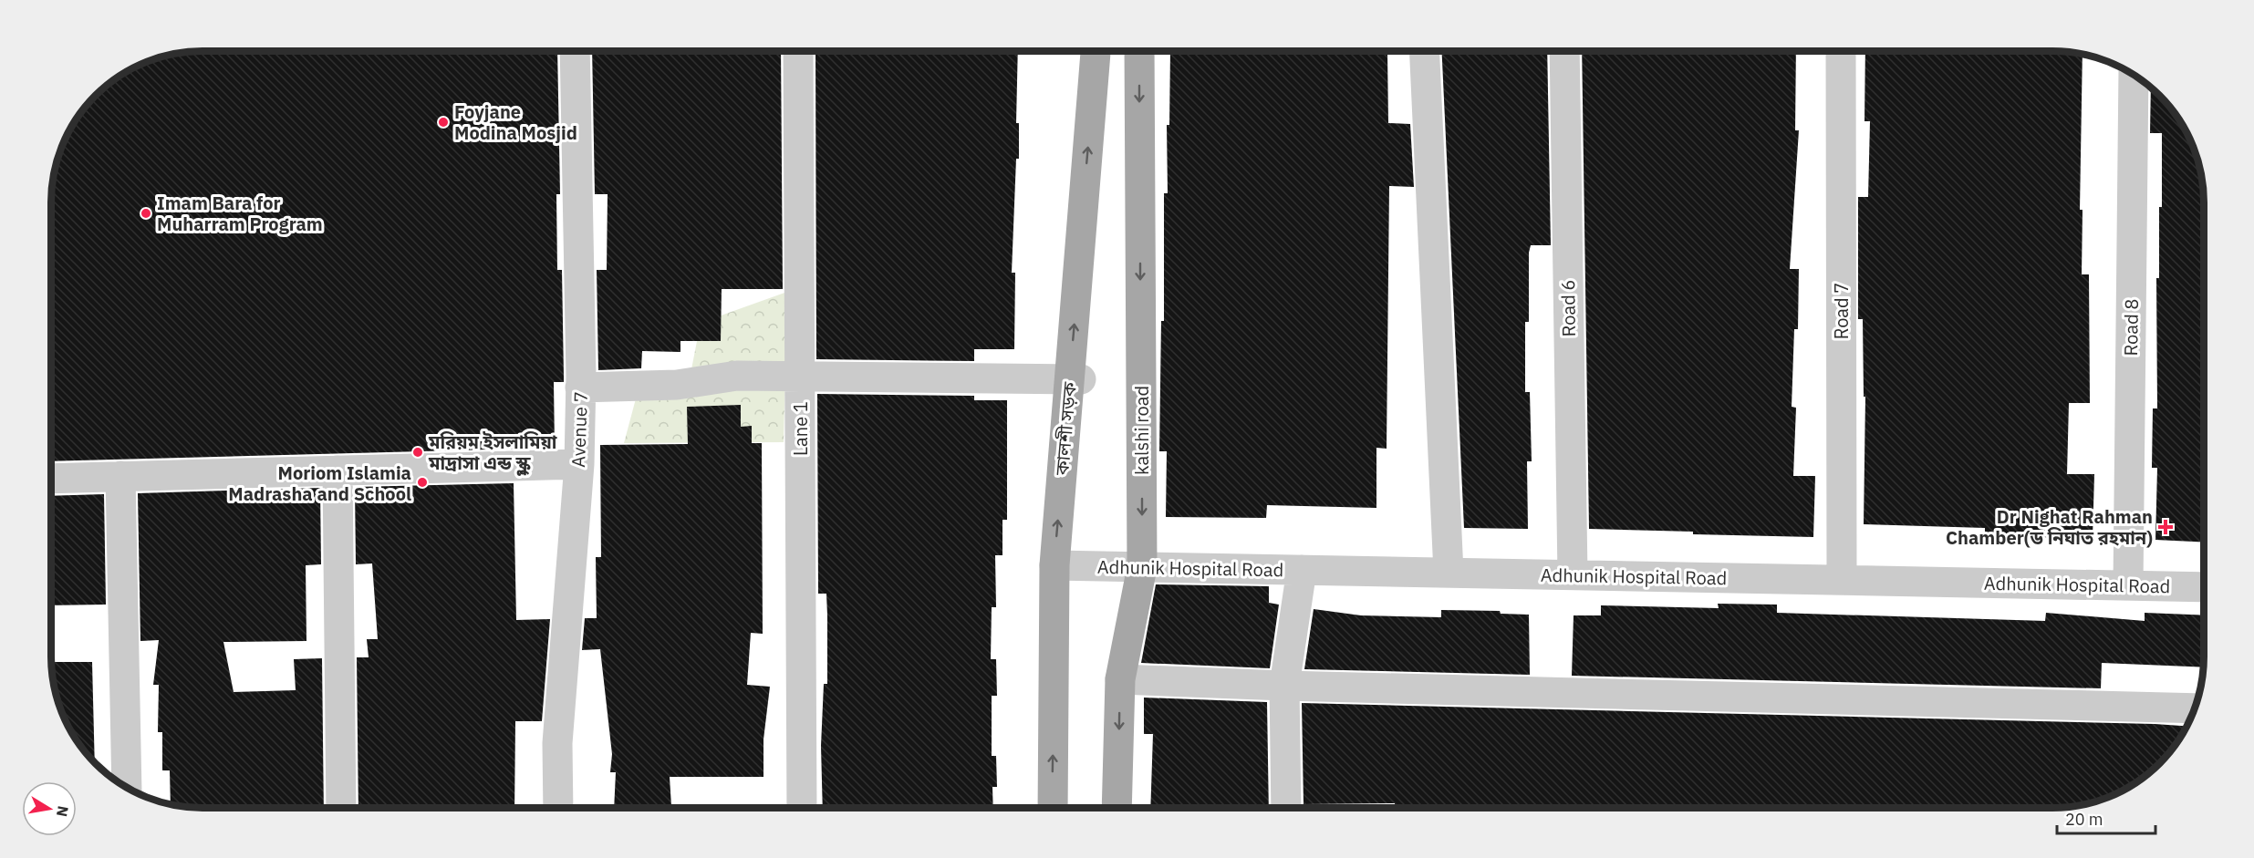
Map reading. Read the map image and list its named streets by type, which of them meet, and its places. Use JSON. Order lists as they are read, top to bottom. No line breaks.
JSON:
{"streets":{"main road":["কালশী সড়ক","kalshi road"],"street":["Road 6","Road 7","Road 8","Lane 1","Avenue 7","Adhunik Hospital Road"]},"crossings":[["Road 6","Adhunik Hospital Road"],["Road 7","Adhunik Hospital Road"],["Road 8","Adhunik Hospital Road"],["কালশী সড়ক","Adhunik Hospital Road"],["kalshi road","Adhunik Hospital Road"]],"one_way":["কালশী সড়ক","kalshi road"],"places":{"other":["Foyjane Modina Mosjid","Imam Bara for Muharram Program","মরিয়ম ইসলামিয়া মাদ্রাসা এন্ড স্কুল","Moriom Islamia Madrasha and School"],"health":["Dr Nighat Rahman Chamber(ড নিঘাত রহমান)"]},"scale_bar":"20 m","north":"right"}
